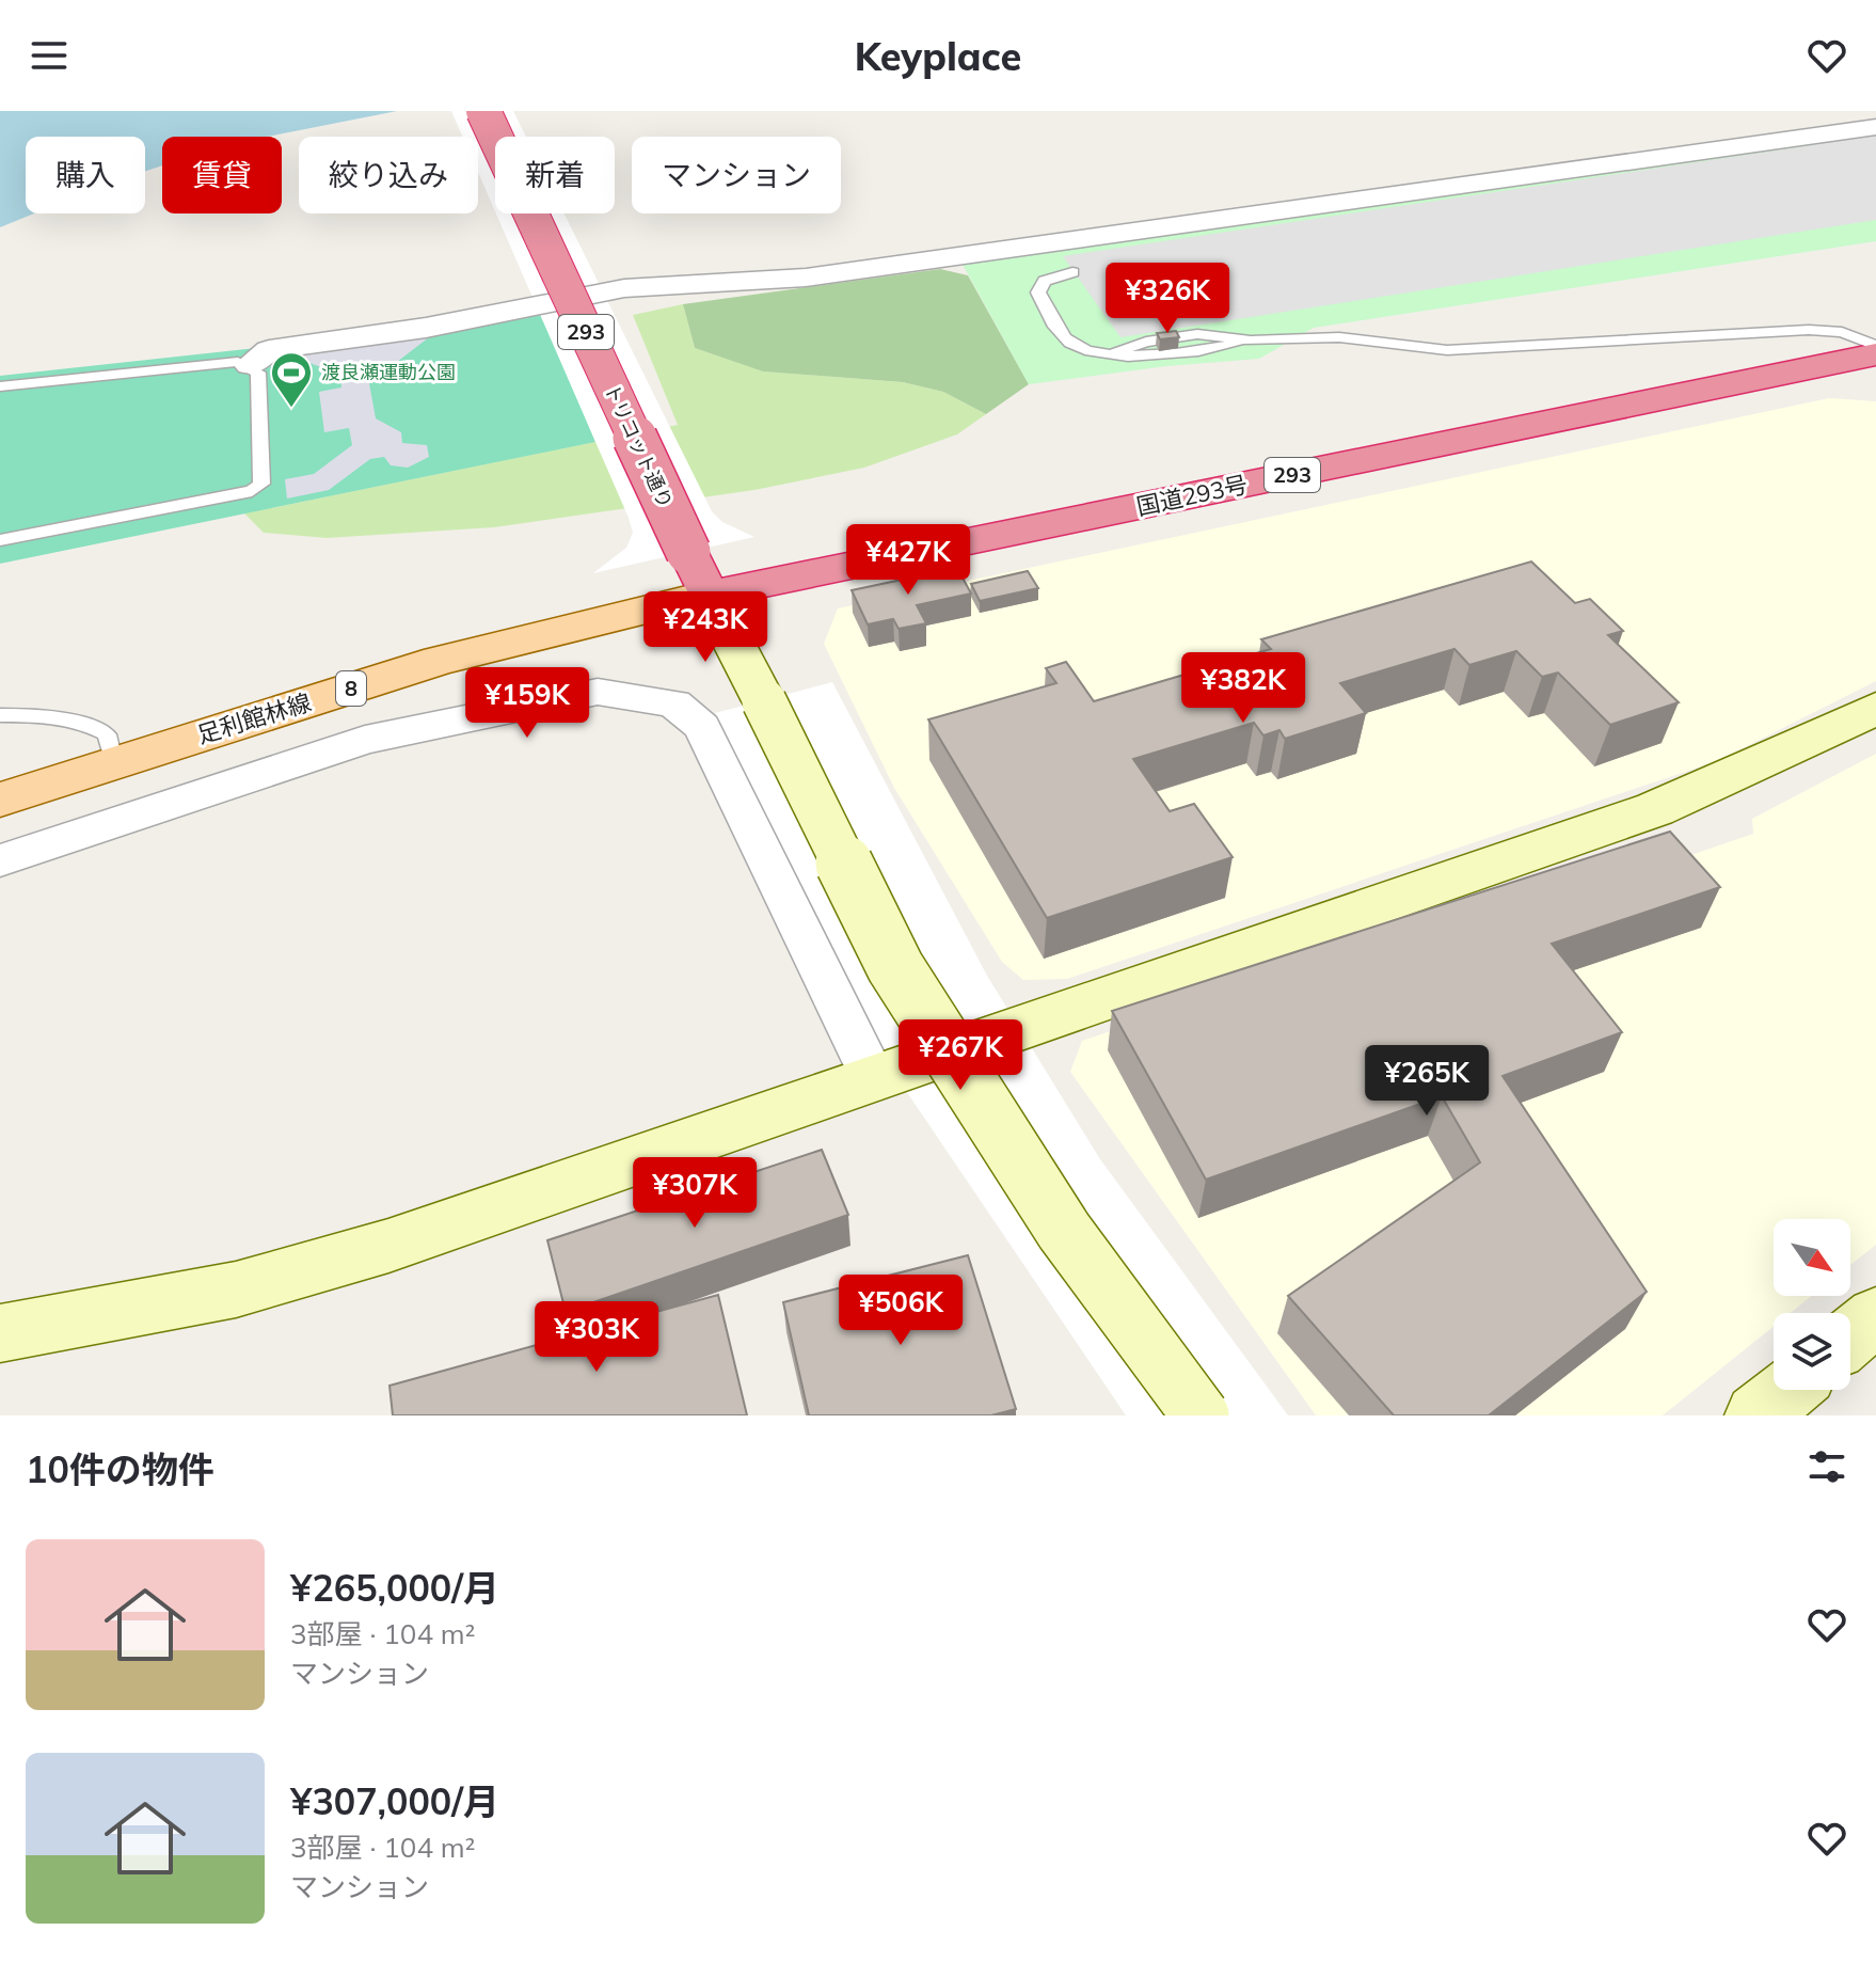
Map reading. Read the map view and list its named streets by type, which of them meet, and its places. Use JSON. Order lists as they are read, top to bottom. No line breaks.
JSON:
{"streets":{"highway":["293","トリコット通り","国道293号"],"main road":["8","足利館林線"]},"crossings":[["トリコット通り","国道293号"],["トリコット通り","足利館林線"],["国道293号","足利館林線"]],"places":{"sports":["渡良瀬運動公園"]},"north":"bottom right","page":{"header":"Keyplace","chip":["購入","賃貸","絞り込み","新着","マンション"],"price":["¥326K","¥427K","¥243K","¥382K","¥159K","¥267K","¥265K","¥307K","¥506K","¥303K"],"heading":"10件の物件","list":[{"name":"¥265,000/月","note":"3部屋 · 104 m² · マンション"},{"name":"¥307,000/月","note":"3部屋 · 104 m² · マンション"}]}}
